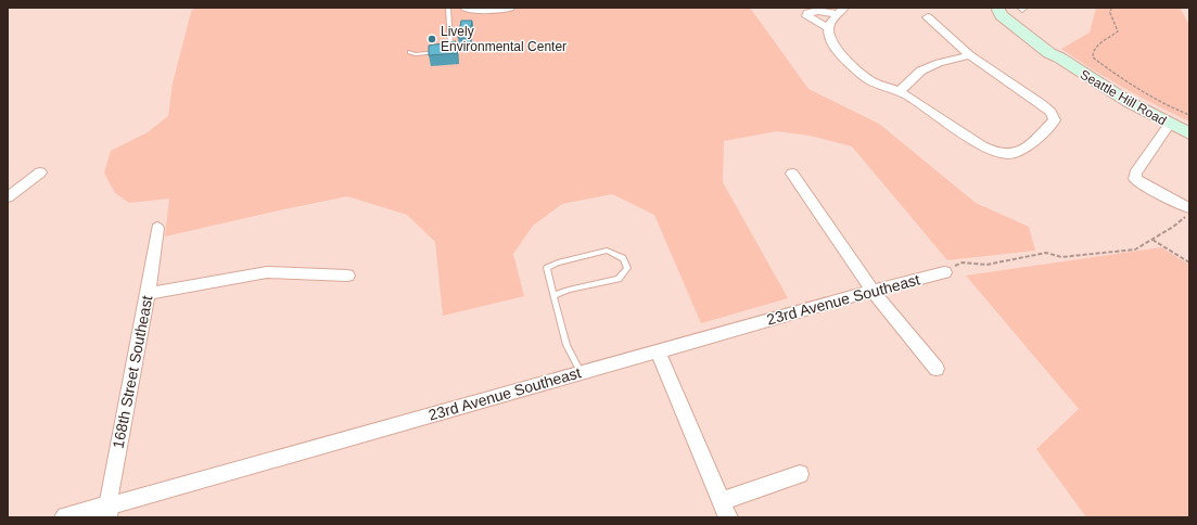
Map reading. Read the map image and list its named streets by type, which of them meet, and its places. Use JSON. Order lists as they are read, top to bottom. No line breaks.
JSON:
{"streets":{"main road":["Seattle Hill Road"],"street":["23rd Avenue Southeast","168th Street Southeast"]},"crossings":[["23rd Avenue Southeast","168th Street Southeast"]],"places":["Lively Environmental Center"]}
